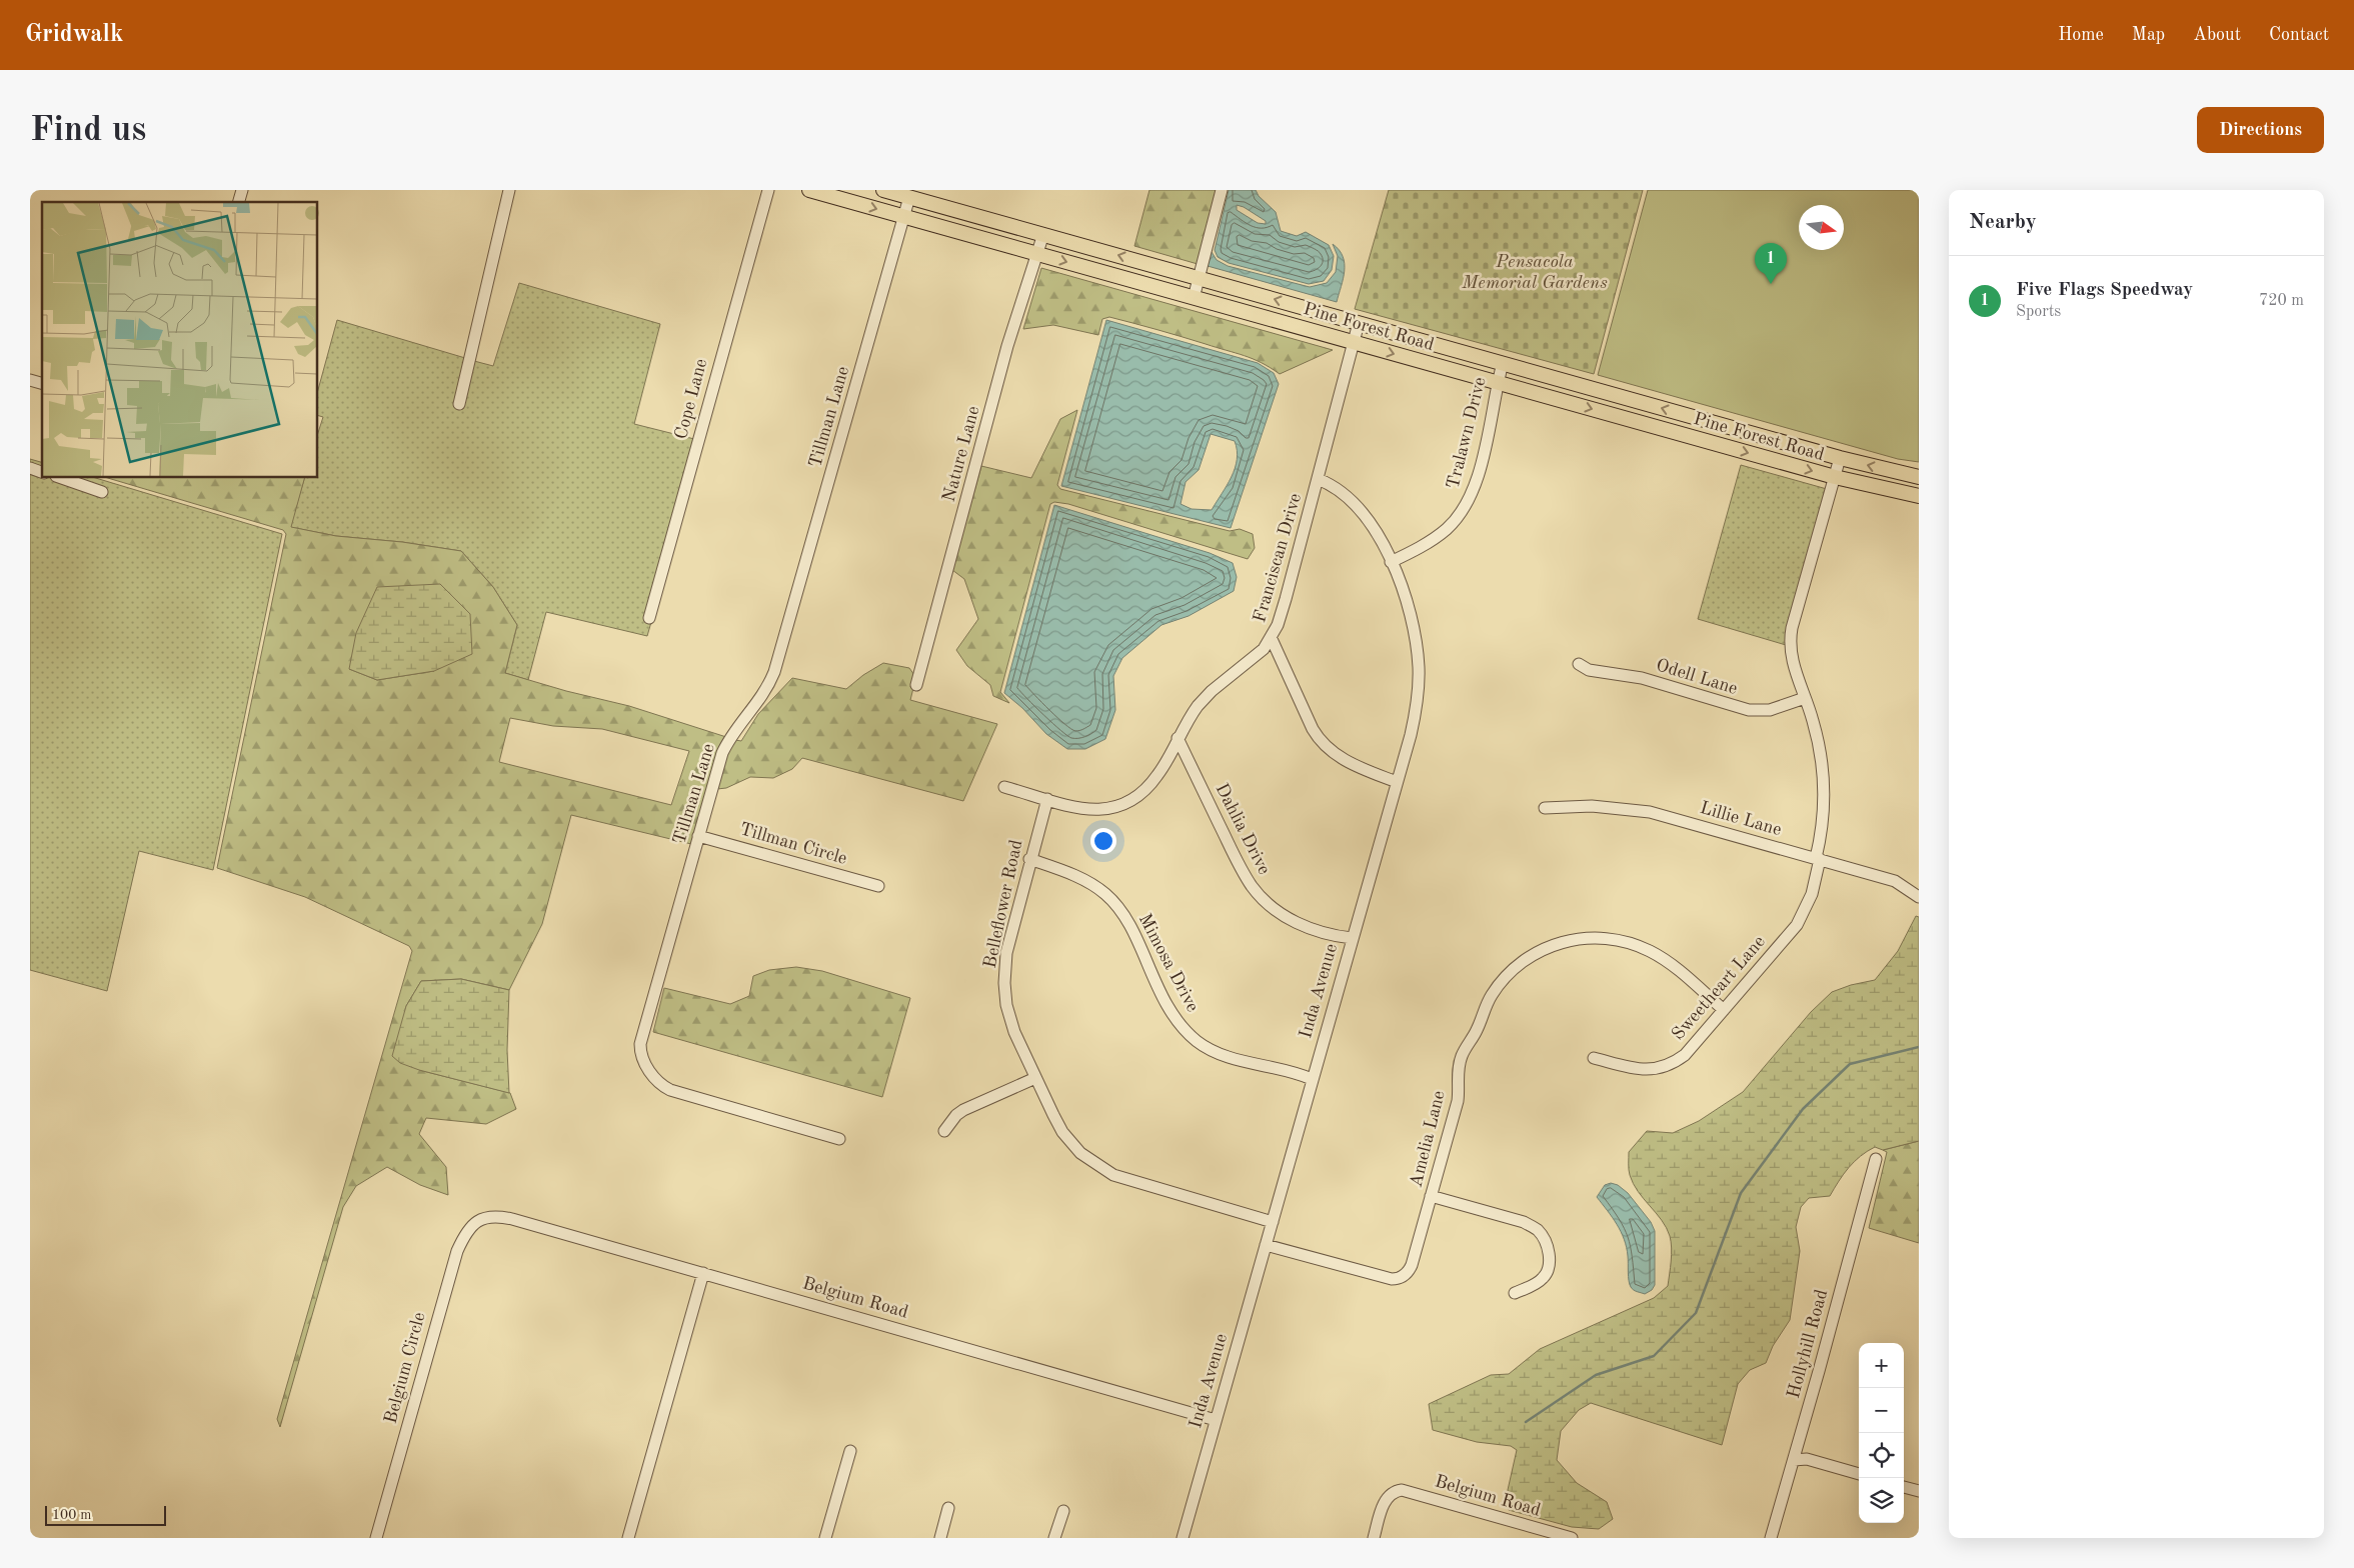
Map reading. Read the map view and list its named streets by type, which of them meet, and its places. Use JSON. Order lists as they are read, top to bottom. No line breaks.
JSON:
{"streets":{"main road":["Pine Forest Road"],"street":["Cope Lane","Tillman Lane","Tralawn Drive","Nature Lane","Franciscan Drive","Odell Lane","Lillie Lane","Dahlia Drive","Tillman Circle","Belleflower Road","Mimosa Drive","Sweetheart Lane","Inda Avenue","Amelia Lane","Belgium Road","Hollyhill Road","Belgium Circle"]},"crossings":[["Pine Forest Road","Tillman Lane"],["Pine Forest Road","Tralawn Drive"],["Pine Forest Road","Nature Lane"],["Pine Forest Road","Franciscan Drive"],["Pine Forest Road","Sweetheart Lane"],["Tillman Lane","Tillman Circle"],["Tralawn Drive","Inda Avenue"],["Franciscan Drive","Dahlia Drive"],["Franciscan Drive","Belleflower Road"],["Franciscan Drive","Inda Avenue"],["Odell Lane","Sweetheart Lane"],["Lillie Lane","Sweetheart Lane"],["Dahlia Drive","Inda Avenue"],["Belleflower Road","Mimosa Drive"],["Belleflower Road","Inda Avenue"],["Mimosa Drive","Inda Avenue"],["Sweetheart Lane","Amelia Lane"],["Inda Avenue","Amelia Lane"],["Inda Avenue","Belgium Road"],["Belgium Road","Belgium Circle"]],"parks":["Pensacola Memorial Gardens"],"scale_bar":"100 m","north":"right","page":{"header":"Gridwalk","nav":["Home","Map","About","Contact"],"buttons":"Directions","title":"Find us","heading":"Nearby","pins":"1","list":[{"mark":"1","name":"Five Flags Speedway","note":"Sports","value":"720 m"}],"map_buttons":["+","−"],"scale":"100 m"}}
